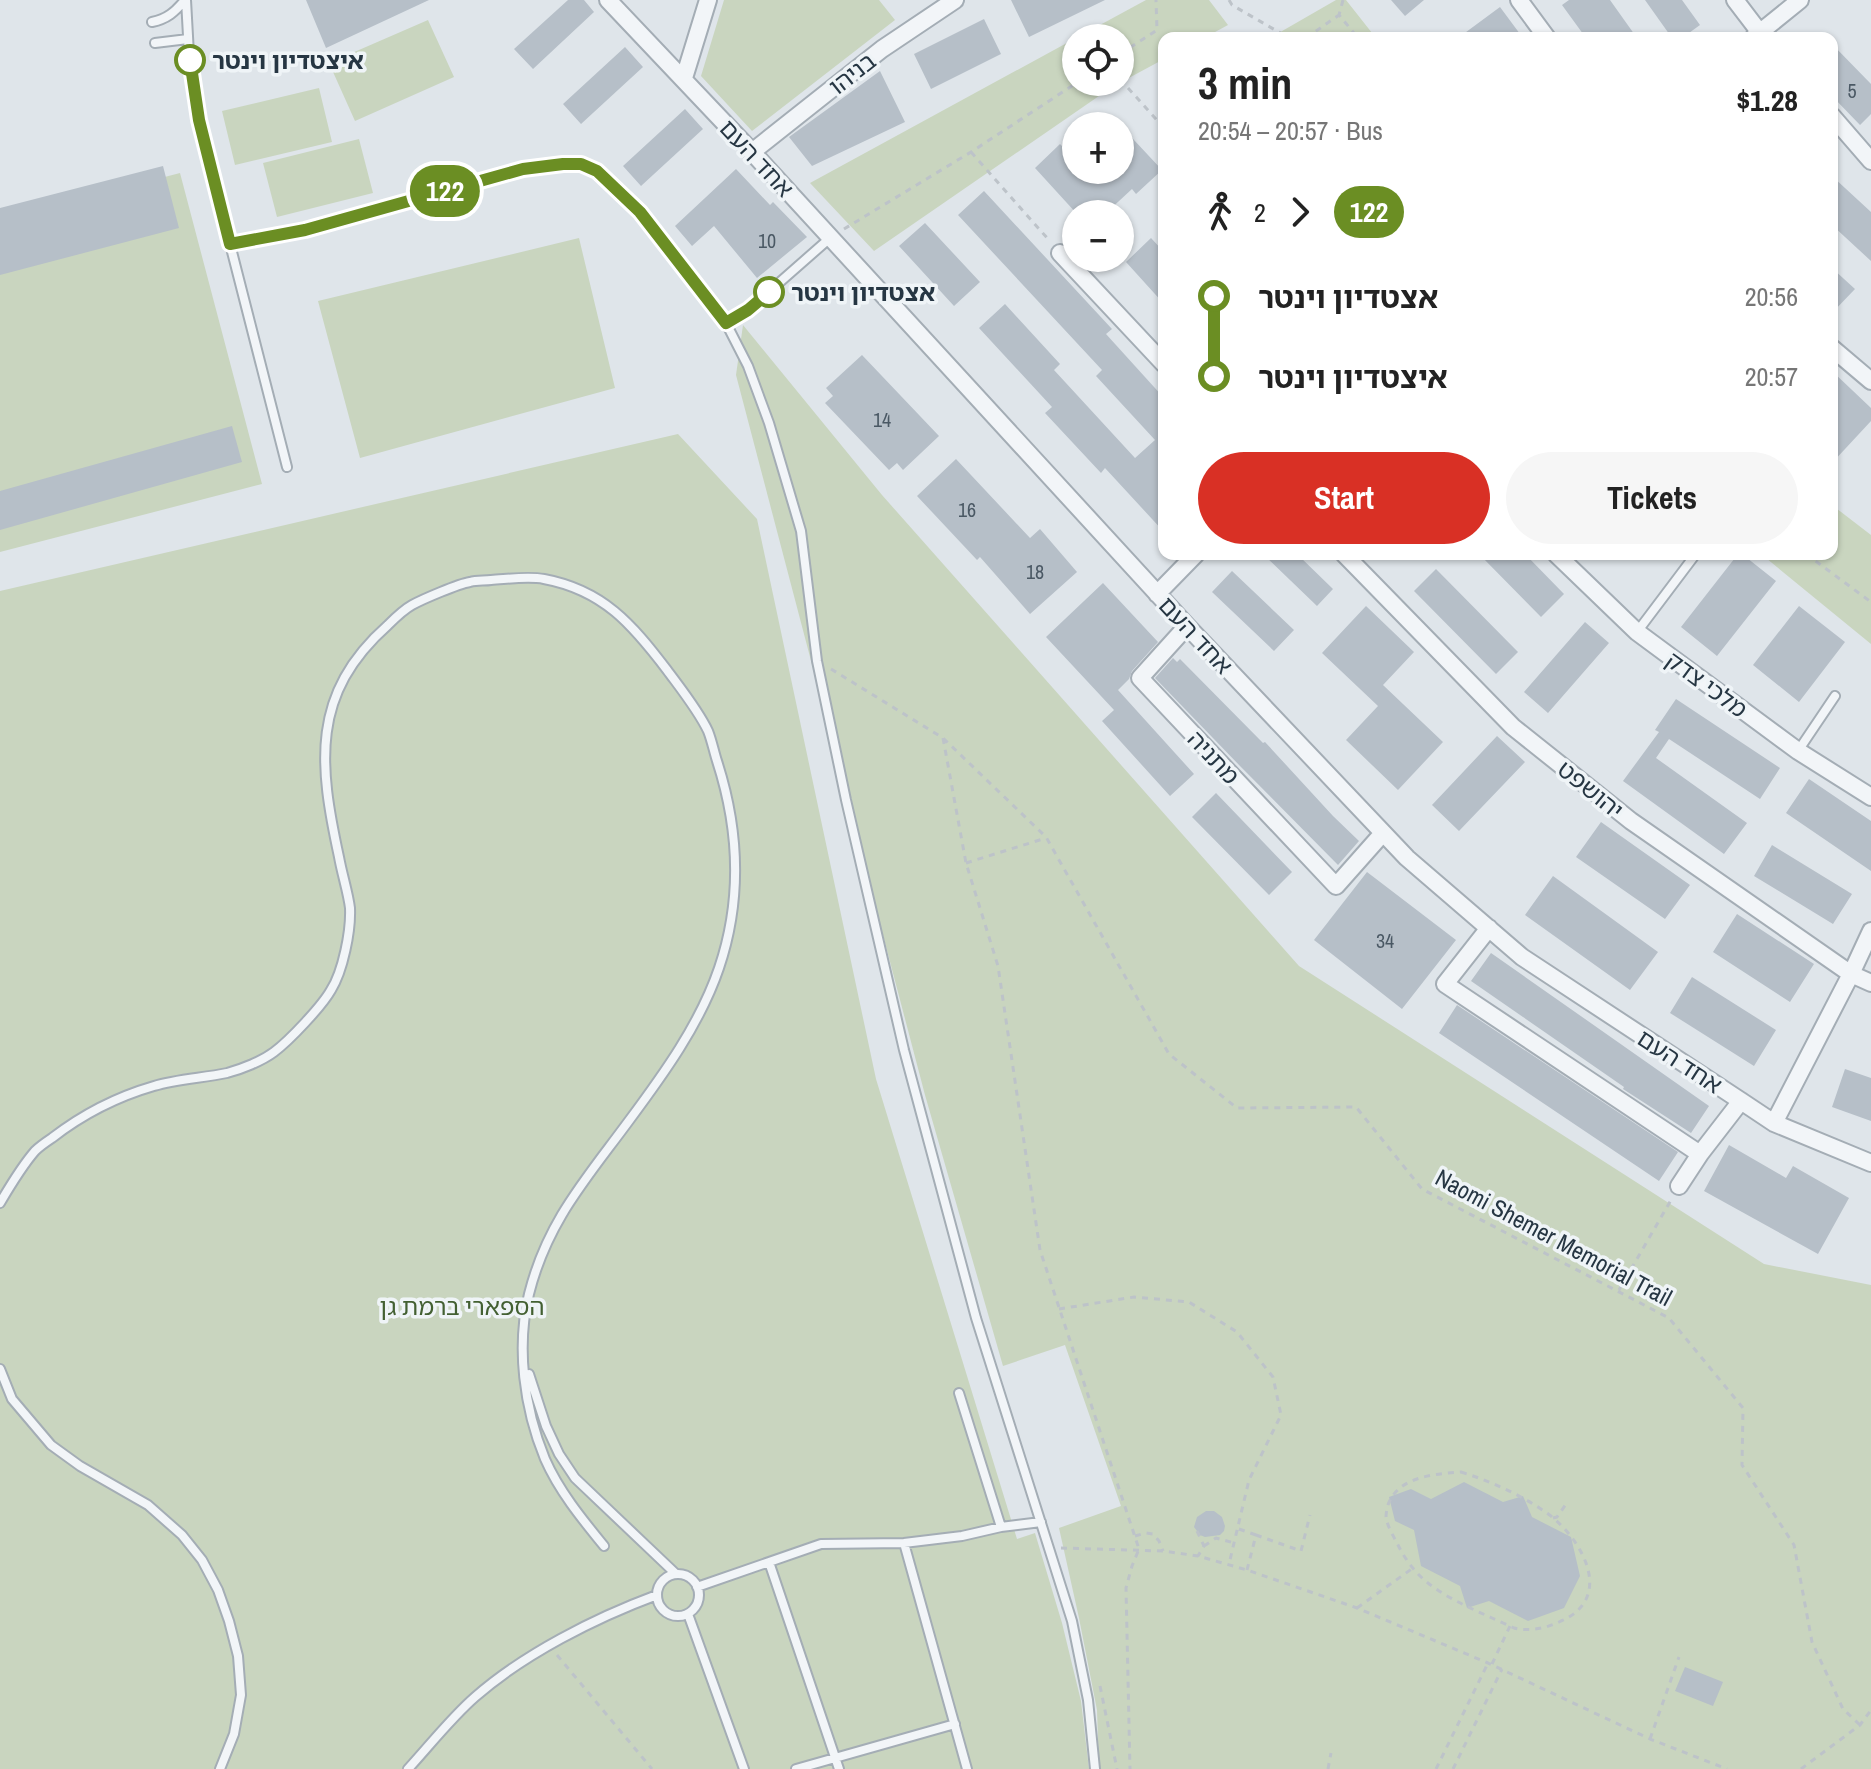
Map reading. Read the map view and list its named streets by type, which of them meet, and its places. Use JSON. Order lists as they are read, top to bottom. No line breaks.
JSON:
{"streets":{"street":["בניהו","אחד העם","מלכי צדק","מתניה","יהושפט"],"path":["Naomi Shemer Memorial Trail"]},"crossings":[["בניהו","אחד העם"],["אחד העם","מתניה"]],"parks":["הספארי ברמת גן"],"places":["איצטדיון וינטר","אצטדיון וינטר"],"lines":["bus line 122"],"house_numbers":["5","10","14","16","18","34"],"page":{"on_map":"122","map_buttons":["+","−"],"heading":["3 min","20:54 – 20:57 · Bus","$1.28"],"legs":["2","122"],"list":[{"name":"אצטדיון וינטר","value":"20:56"},{"name":"איצטדיון וינטר","value":"20:57"}],"buttons":["Start","Tickets"]}}
